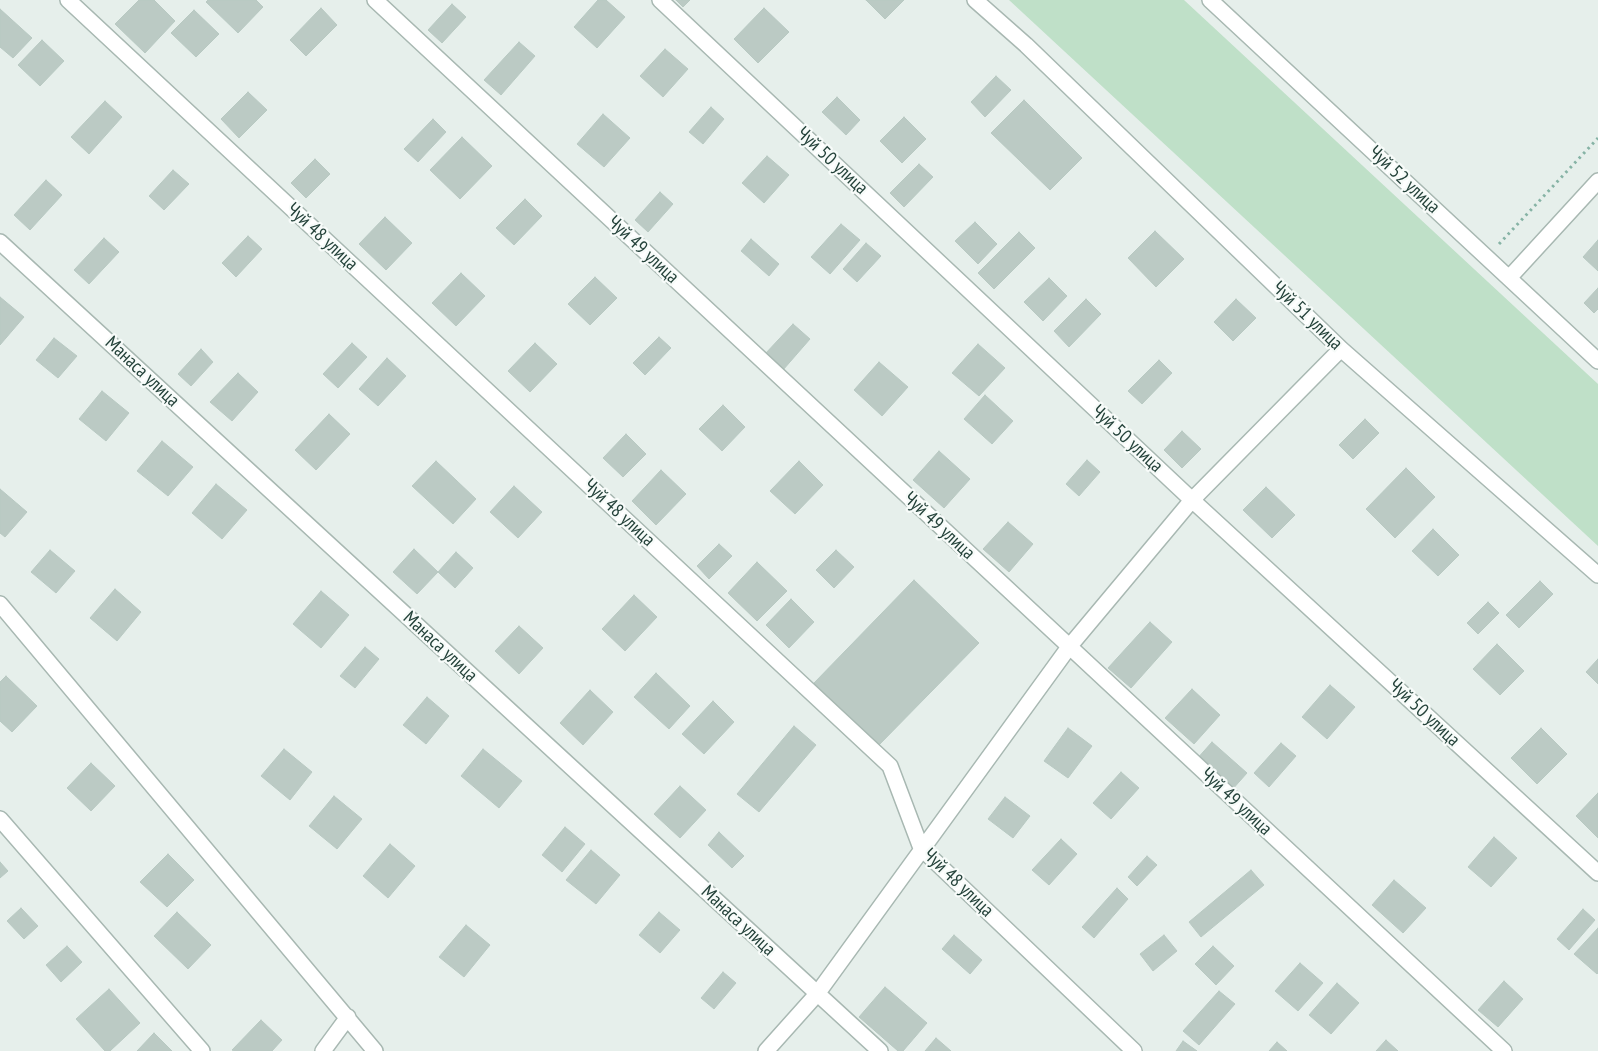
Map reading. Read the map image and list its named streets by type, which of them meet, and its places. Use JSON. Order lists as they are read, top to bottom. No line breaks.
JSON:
{"streets":{"street":["Чуй 50 улица","Чуй 52 улица","Чуй 48 улица","Чуй 49 улица","Чуй 51 улица","Манаса улица"]}}
